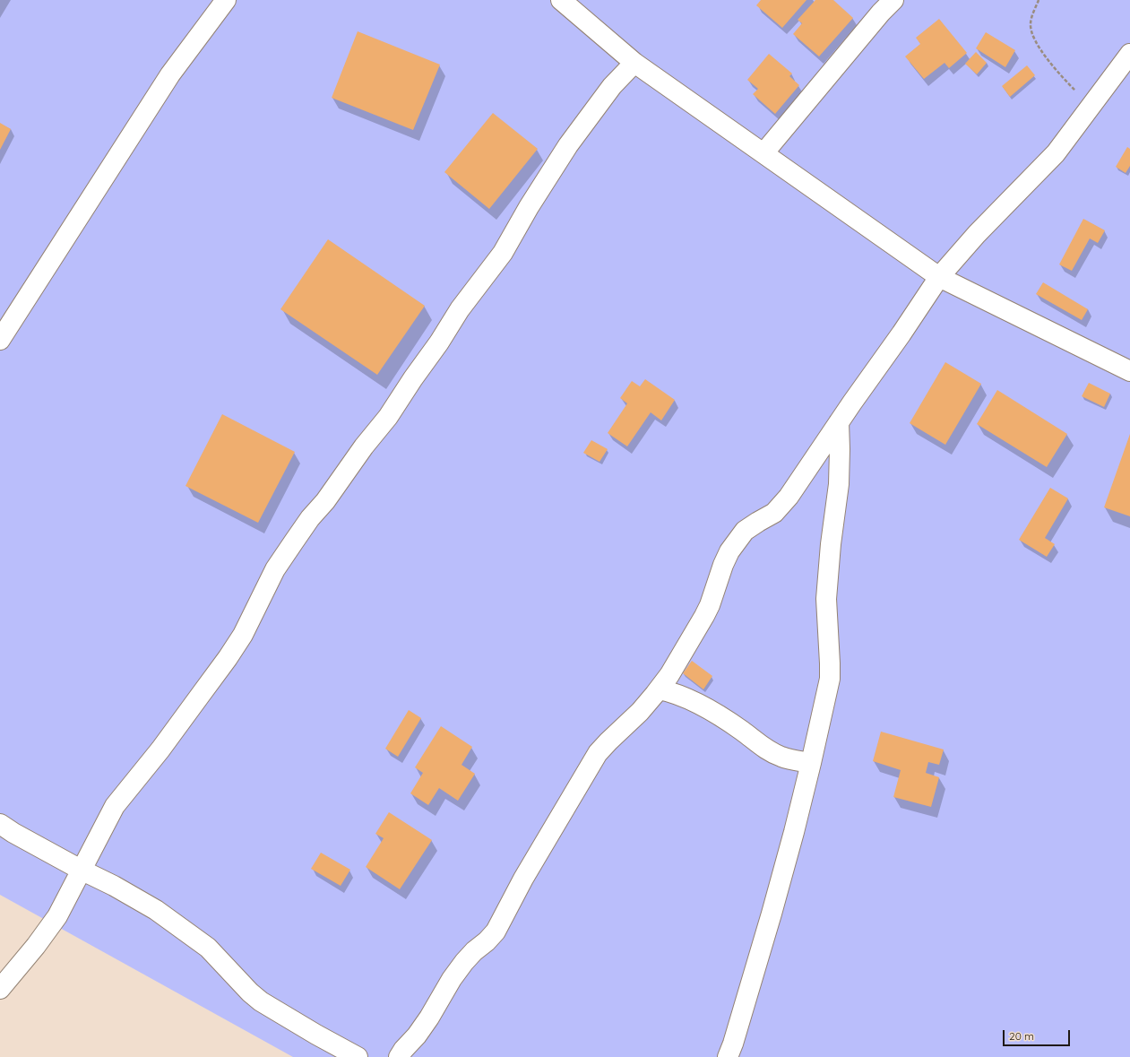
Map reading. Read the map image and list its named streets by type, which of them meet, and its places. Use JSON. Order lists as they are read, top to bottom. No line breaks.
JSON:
{"scale_bar":"20 m"}
